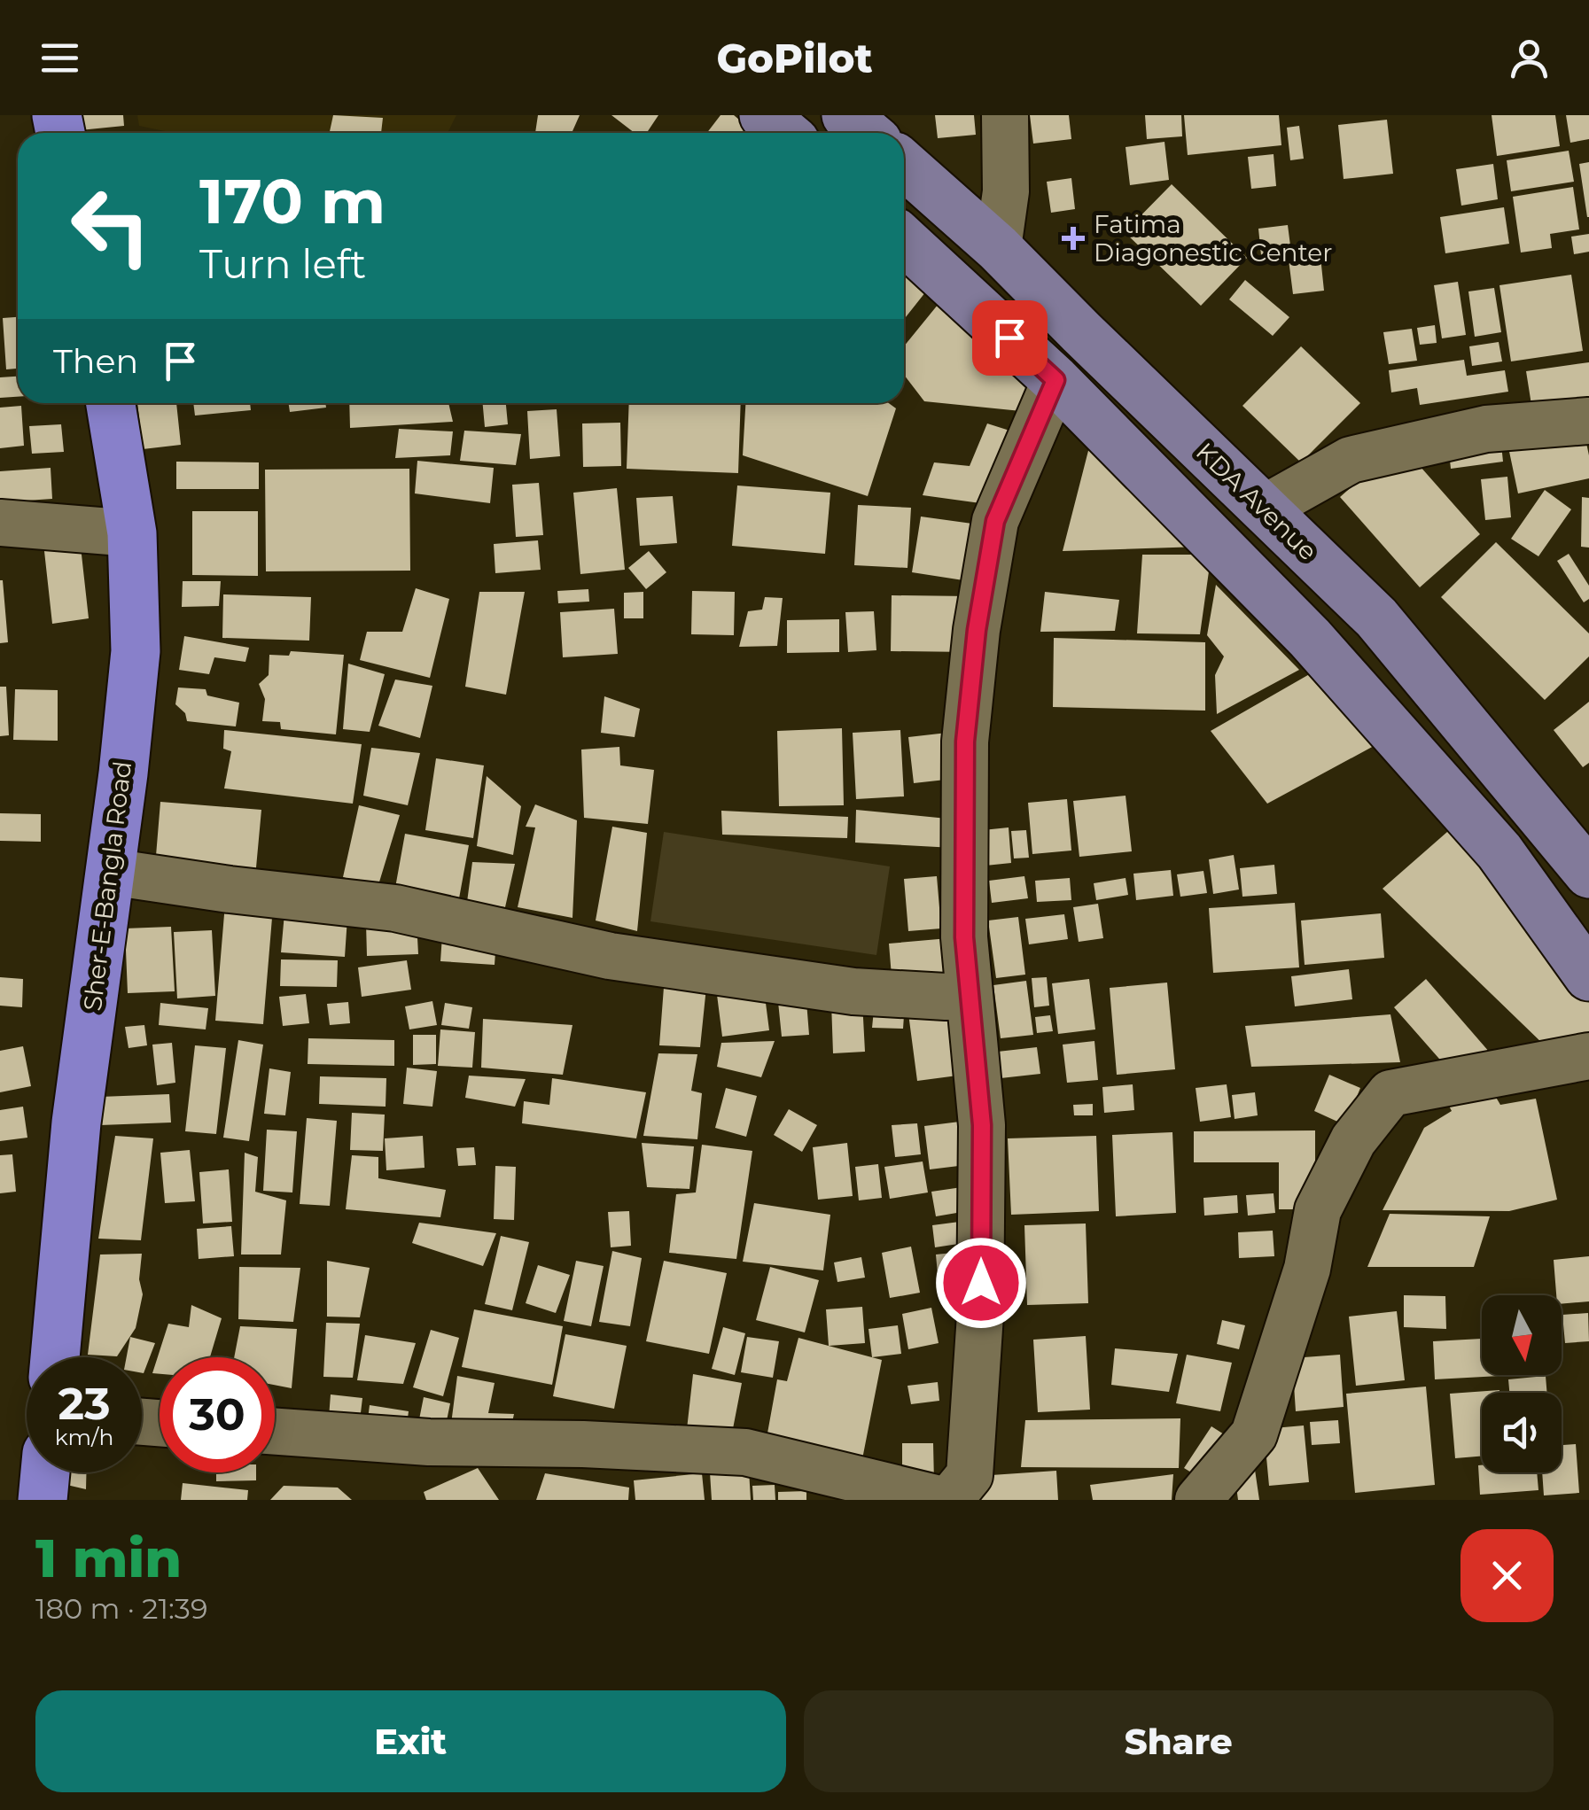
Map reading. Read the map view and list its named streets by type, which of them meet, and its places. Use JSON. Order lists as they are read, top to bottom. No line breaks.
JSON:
{"streets":{"highway":["Sher-E-Bangla Road"],"main road":["KDA Avenue"]},"places":{"health":["Fatima Diagonestic Center"]},"north":"bottom","page":{"header":"GoPilot","turn":["170 m","Turn left"],"then":"Then","speed":"23 km/h","limit":"30","heading":["1 min","180 m · 21:39"],"buttons":["Exit","Share"]}}
